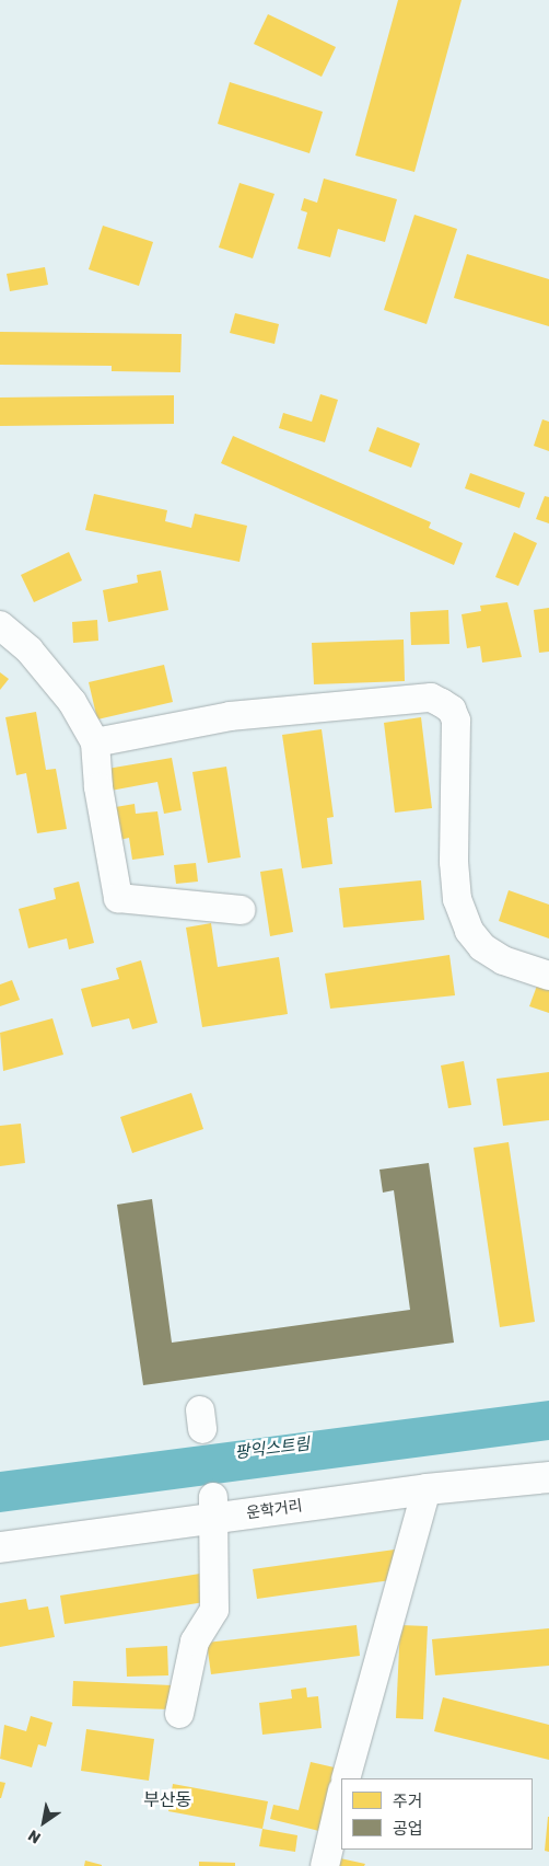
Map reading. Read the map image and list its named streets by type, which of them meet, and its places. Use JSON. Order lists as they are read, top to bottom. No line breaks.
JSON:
{"streets":{"main road":["운학거리"]},"districts":["부산동"],"water":["팡익스트림"],"legend":["주거","공업"],"north":"bottom left"}
